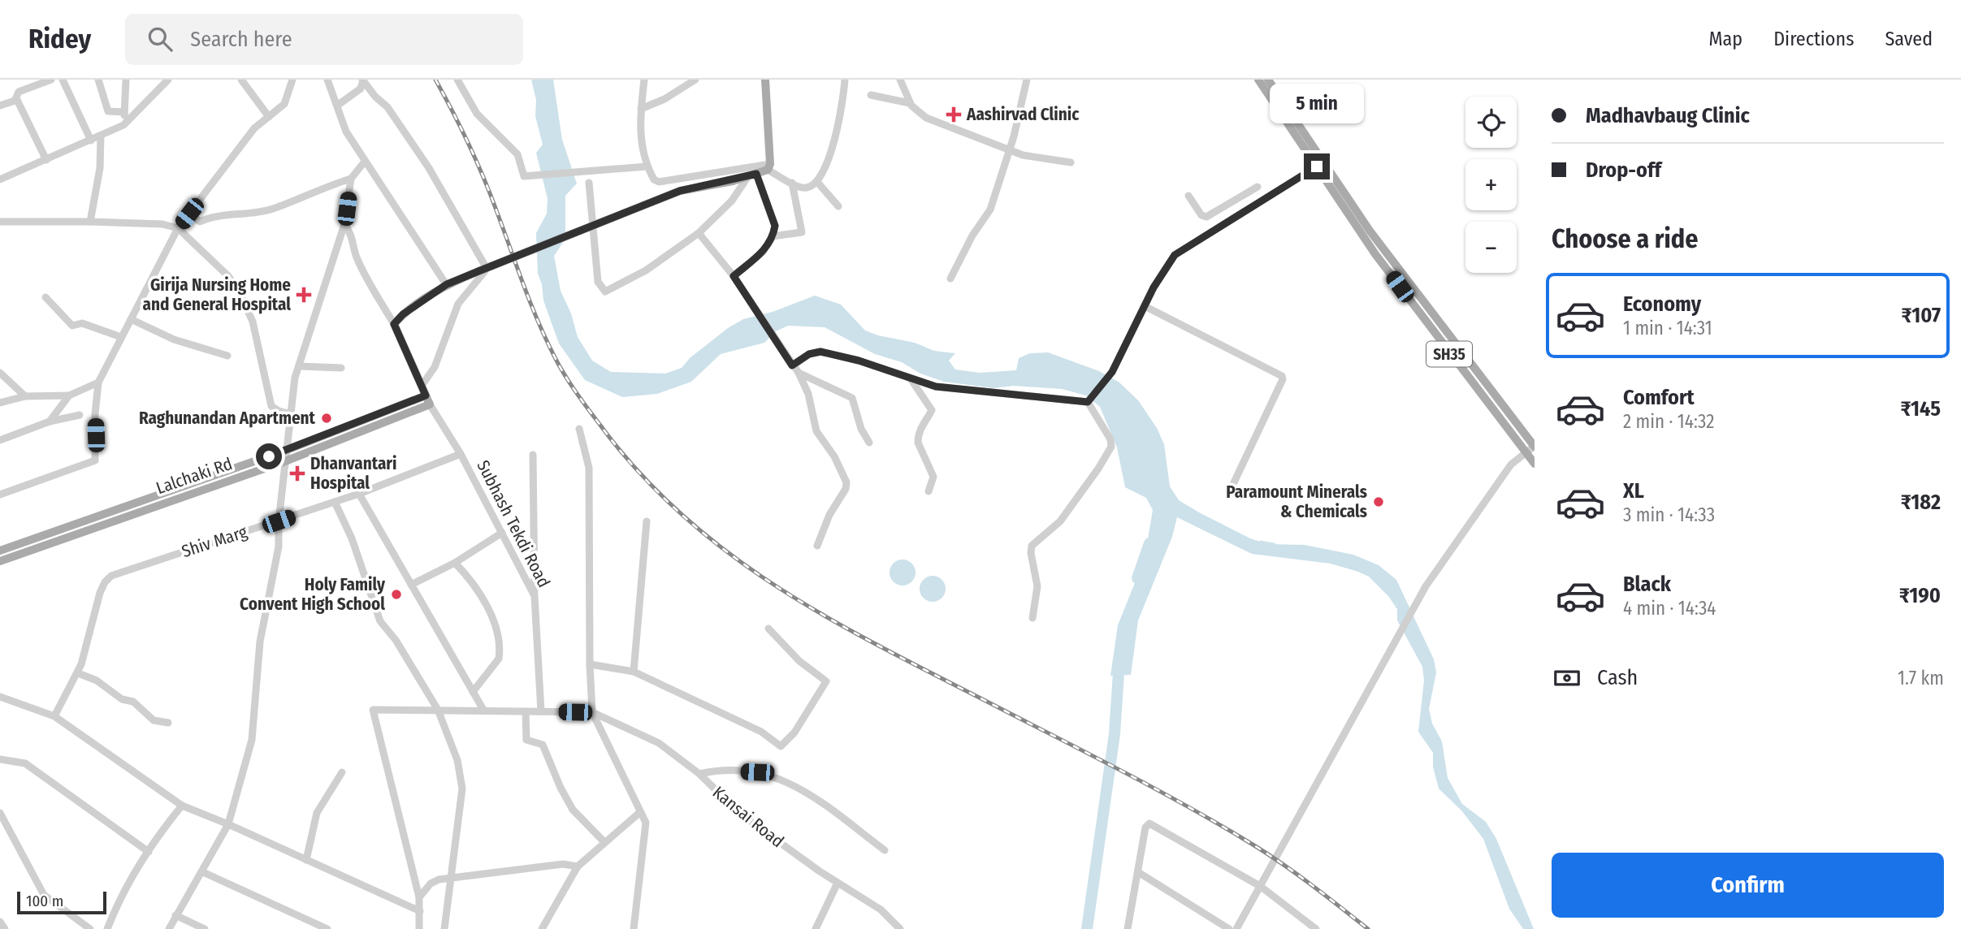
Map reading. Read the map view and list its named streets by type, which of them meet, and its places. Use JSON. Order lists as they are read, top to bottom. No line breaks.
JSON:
{"streets":{"main road":["SH35","Lalchaki Rd","Subhash Tekdi Road"],"street":["Shiv Marg","Kansai Road"]},"crossings":[["Lalchaki Rd","Subhash Tekdi Road"],["Subhash Tekdi Road","Shiv Marg"]],"places":{"health":["Aashirvad Clinic","Girija Nursing Home and General Hospital","Dhanvantari Hospital"],"other":["Raghunandan Apartment","Paramount Minerals & Chemicals","Holy Family Convent High School"]},"scale_bar":"100 m","page":{"header":"Ridey","search":"Search here","nav":["Map","Directions","Saved"],"banner":["Madhavbaug Clinic","Drop-off"],"bubble":"5 min","map_buttons":["+","−"],"heading":"Choose a ride","list":[{"name":"Economy","note":"1 min · 14:31","value":"₹107"},{"name":"Comfort","note":"2 min · 14:32","value":"₹145"},{"name":"XL","note":"3 min · 14:33","value":"₹182"},{"name":"Black","note":"4 min · 14:34","value":"₹190"}],"pay":["Cash","1.7 km"],"buttons":"Confirm","scale":"100 m"}}
